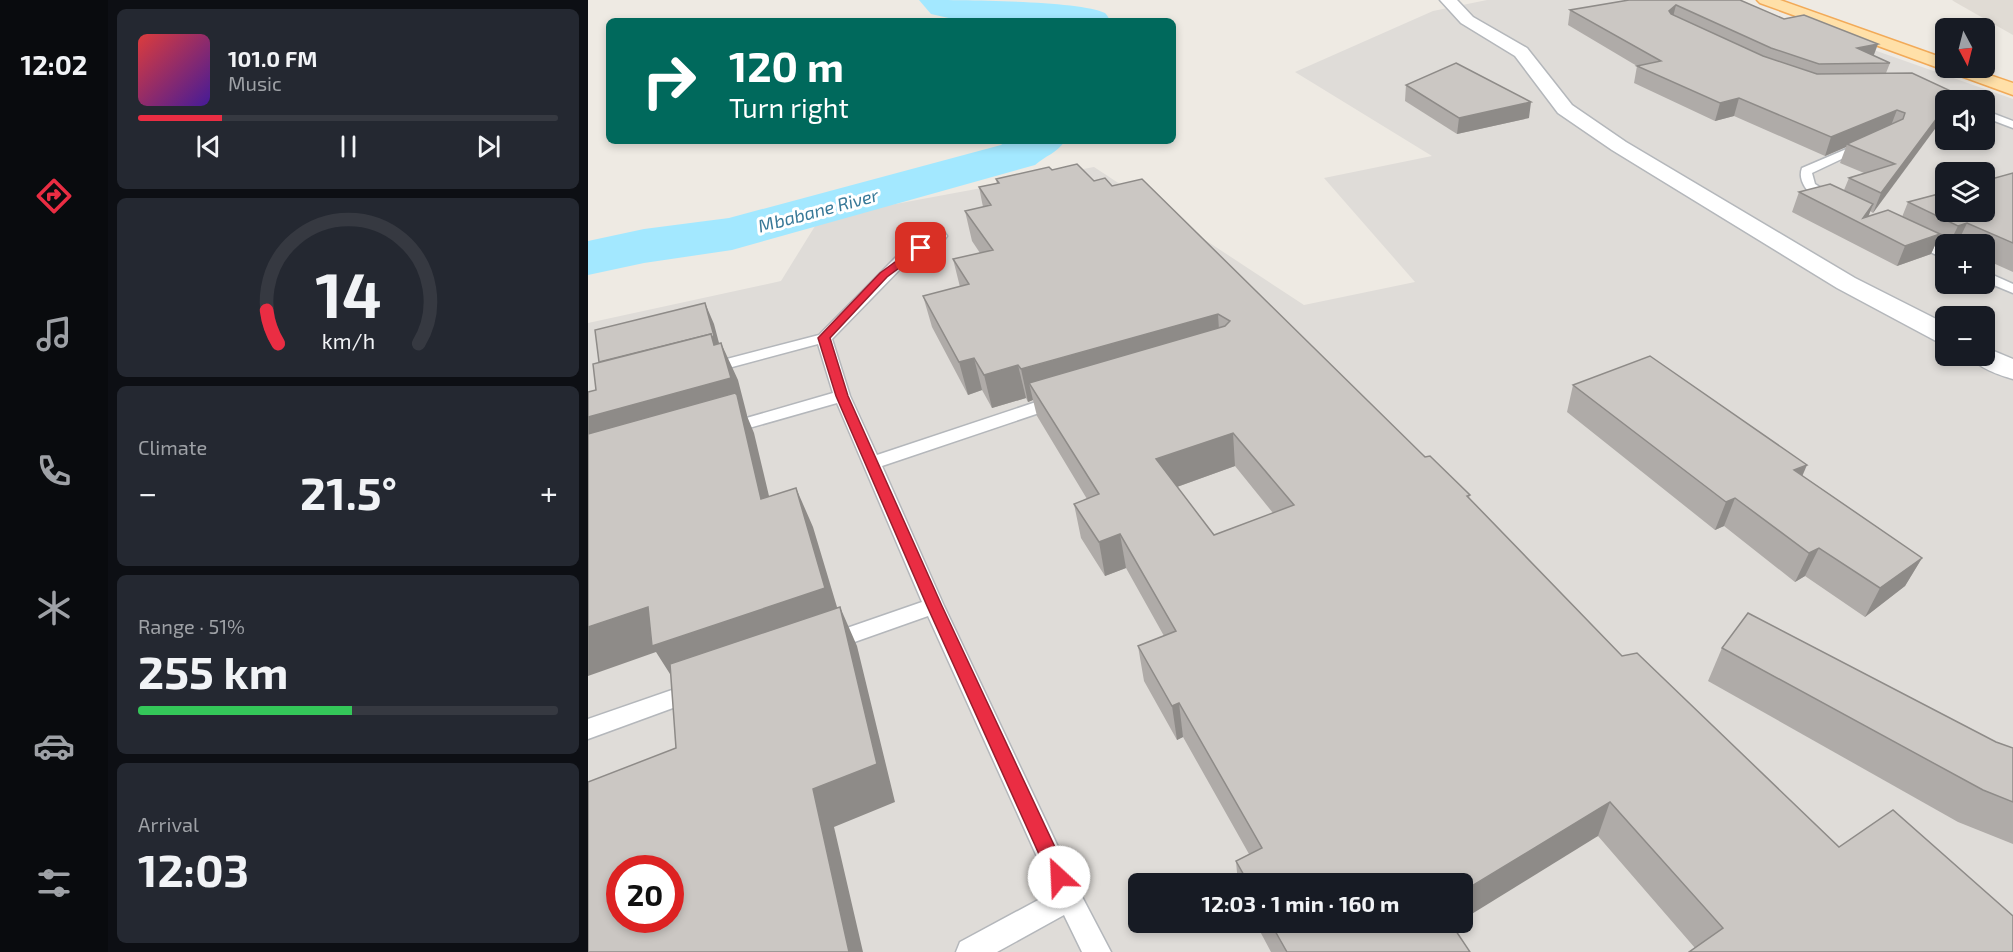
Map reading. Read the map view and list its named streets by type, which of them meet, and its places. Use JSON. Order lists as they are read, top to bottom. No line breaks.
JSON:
{"water":["Mbabane River"],"north":"bottom","page":{"tabs":"12:02","map_buttons":["+","−"],"turn":["120 m","Turn right"],"song":["101.0 FM","Music"],"tile":["Climate",["Range · 51%","255 km"],["Arrival","12:03"]],"heat":["−","21.5°","+"],"limit":"20","trip":"12:03 · 1 min · 160 m","gauge":["14","km/h"]}}
